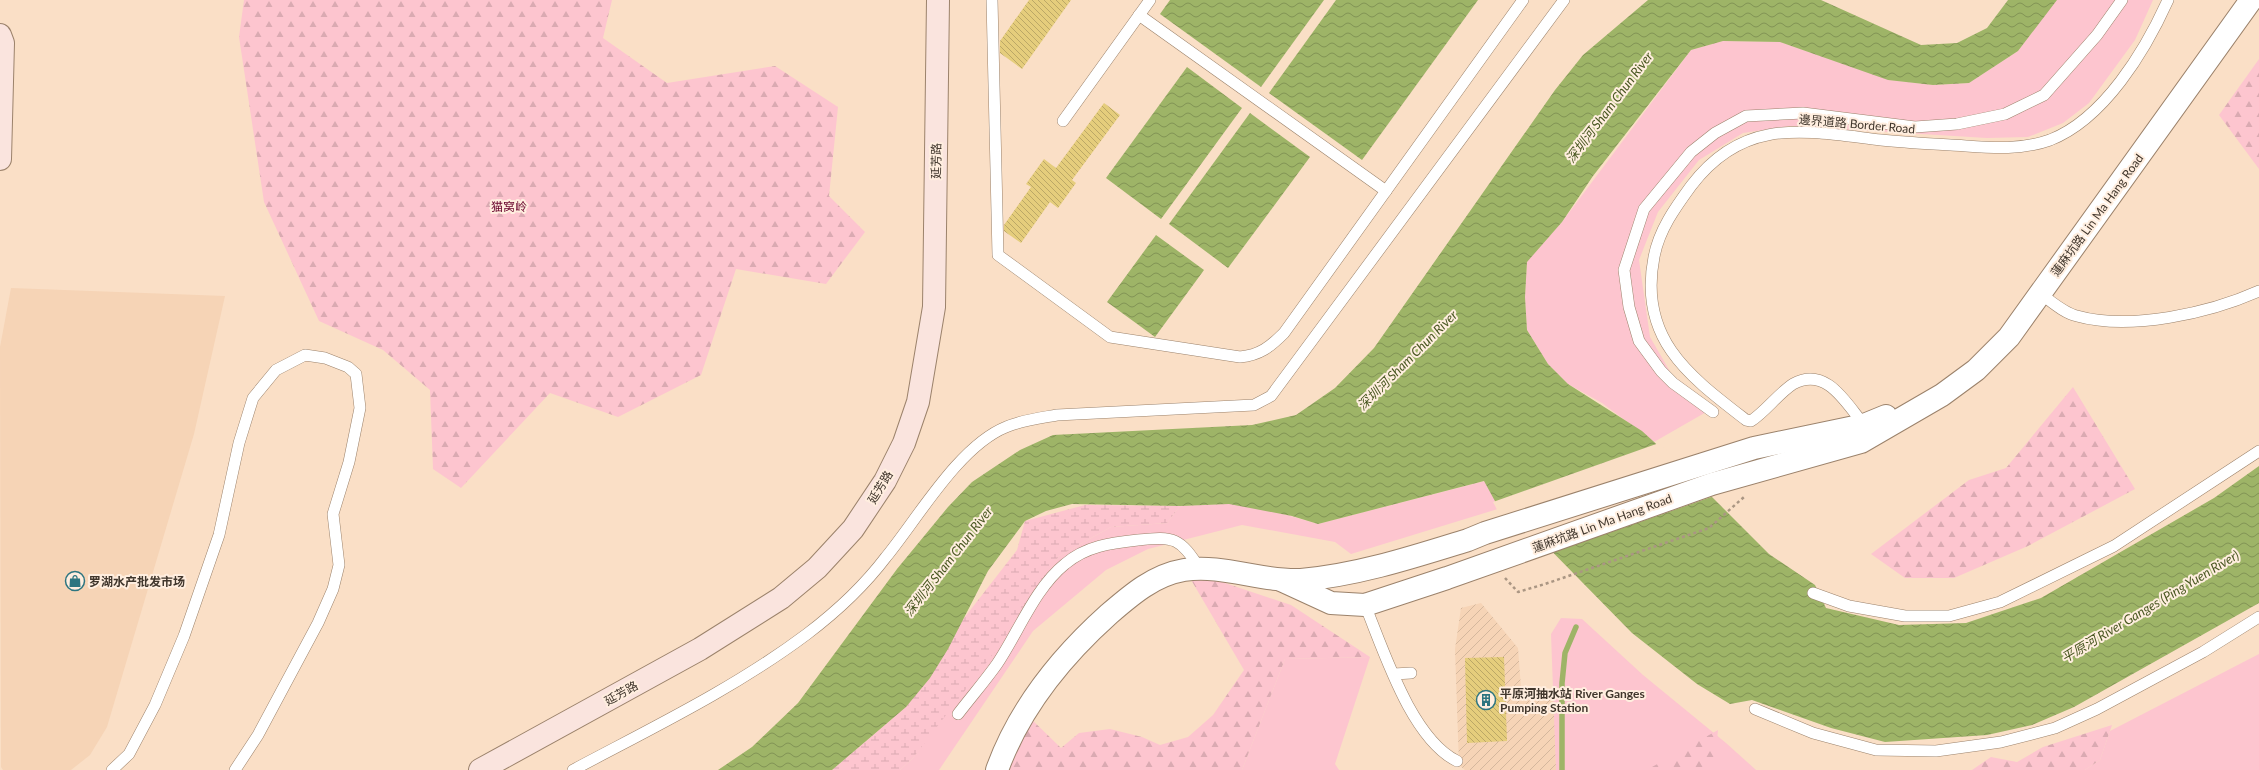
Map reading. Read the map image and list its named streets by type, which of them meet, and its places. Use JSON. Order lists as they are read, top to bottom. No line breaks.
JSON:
{"streets":{"main road":["延芳路"],"street":["蓮麻坑路 Lin Ma Hang Road"],"lane":["邊界道路 Border Road"]},"crossings":[["邊界道路 Border Road","蓮麻坑路 Lin Ma Hang Road"]],"water":["深圳河 Sham Chun River","平原河 River Ganges (Ping Yuen River)"],"parks":["猫窝岭"],"places":{"shop":["罗湖水产批发市场"],"building":["平原河抽水站 River Ganges Pumping Station"]}}
